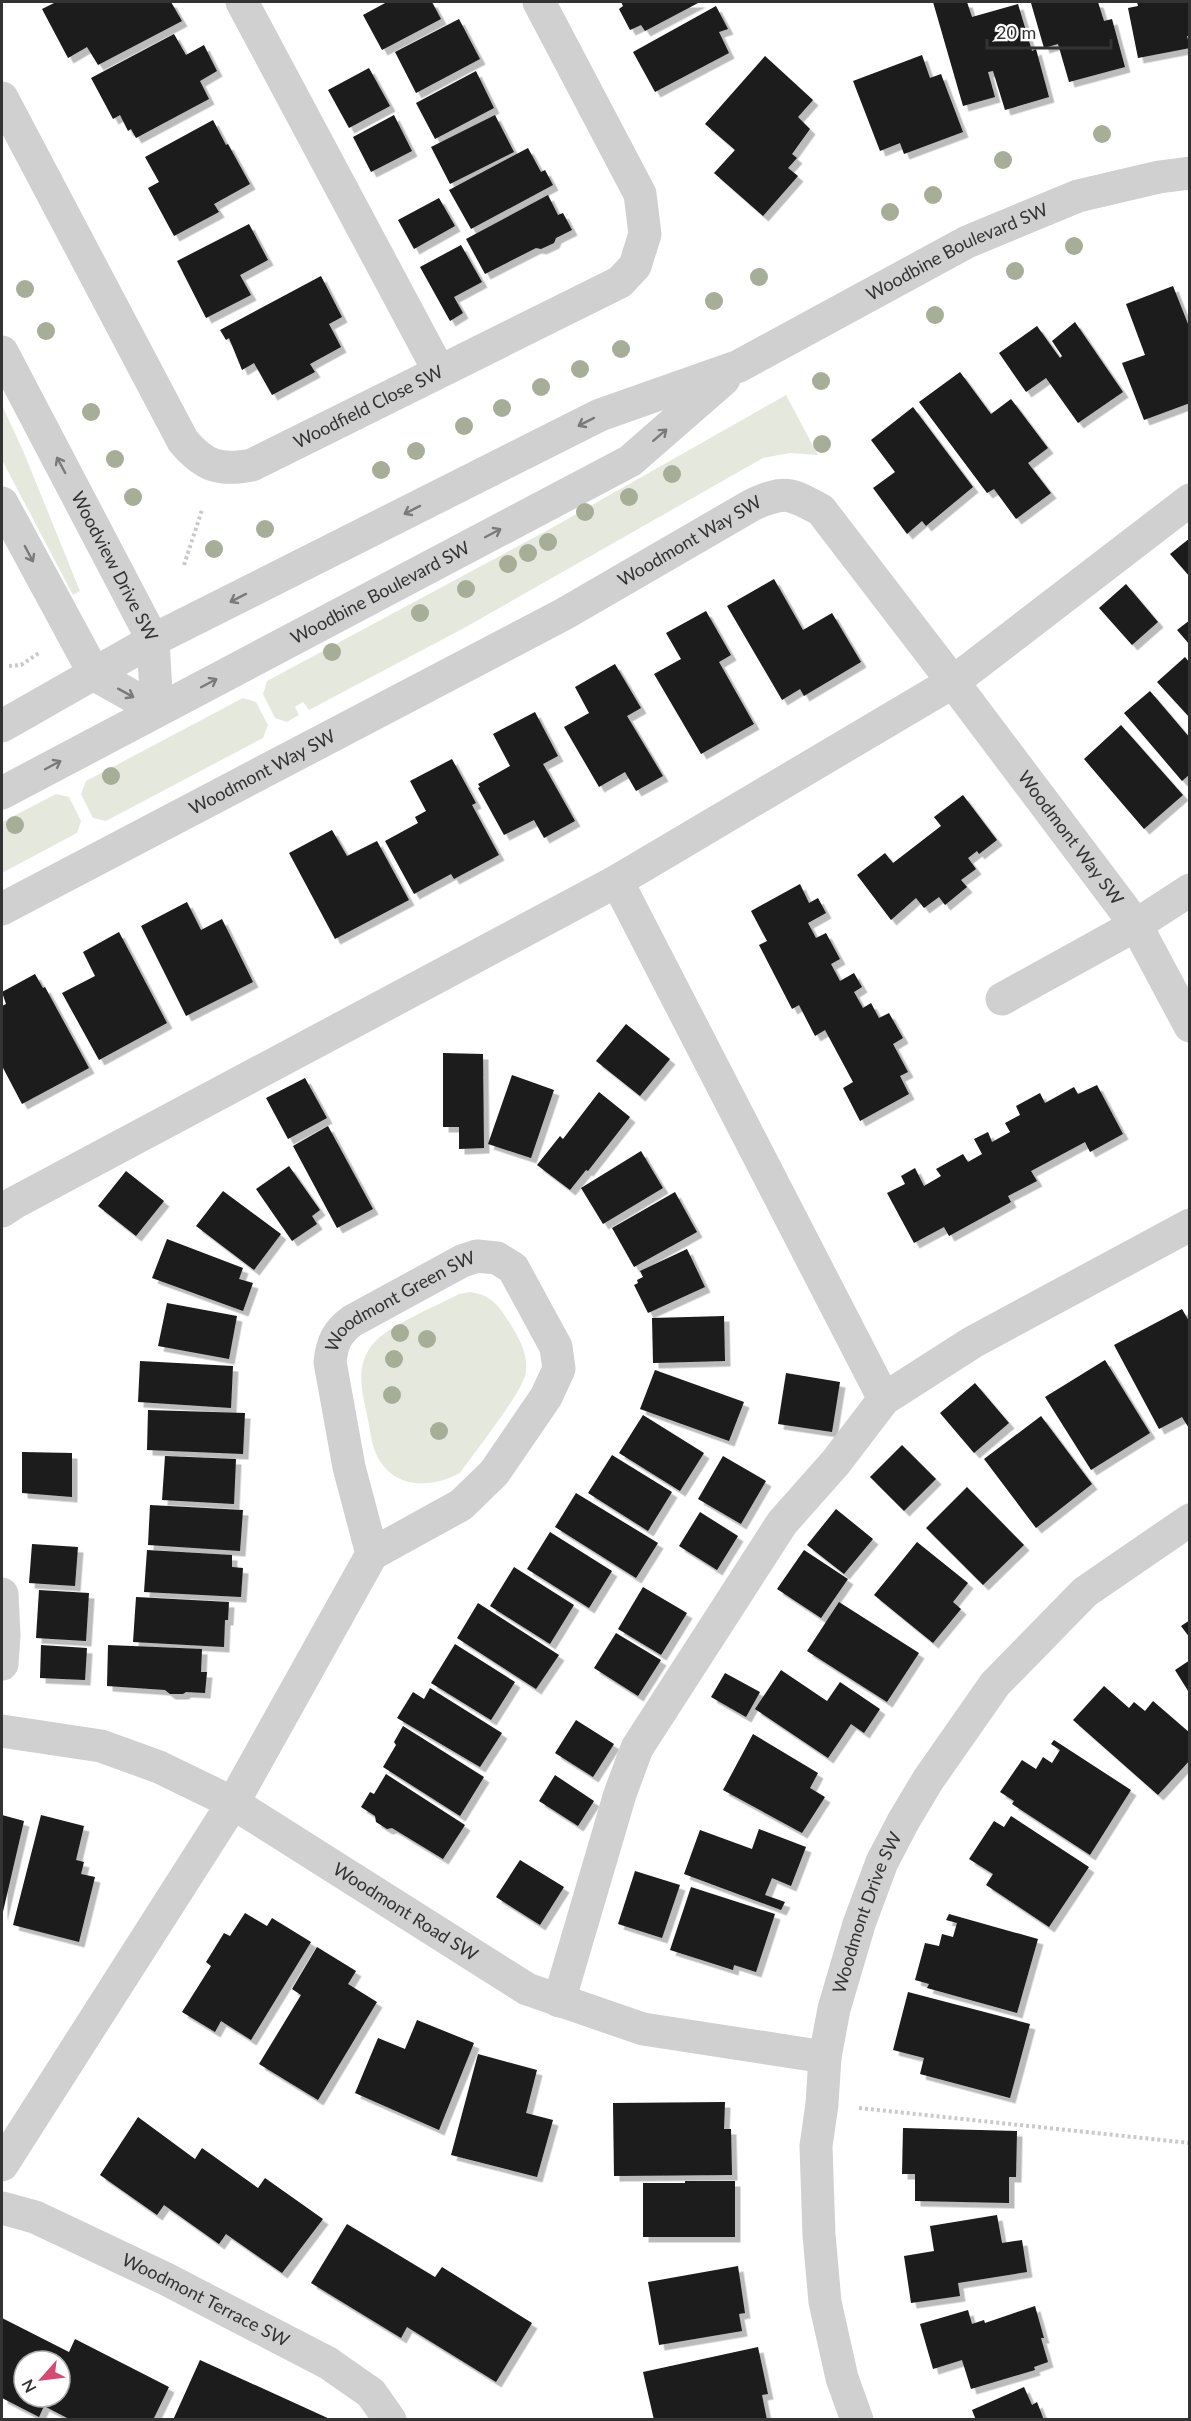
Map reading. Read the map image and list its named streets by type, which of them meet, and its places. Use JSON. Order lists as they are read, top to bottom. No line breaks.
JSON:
{"streets":{"street":["Woodbine Boulevard SW","Woodfield Close SW","Woodmont Way SW","Woodview Drive SW","Woodmont Green SW","Woodmont Road SW","Woodmont Drive SW","Woodmont Terrace SW"]},"crossings":[["Woodbine Boulevard SW","Woodview Drive SW"],["Woodmont Road SW","Woodmont Drive SW"]],"scale_bar":"20 m","north":"bottom left"}
